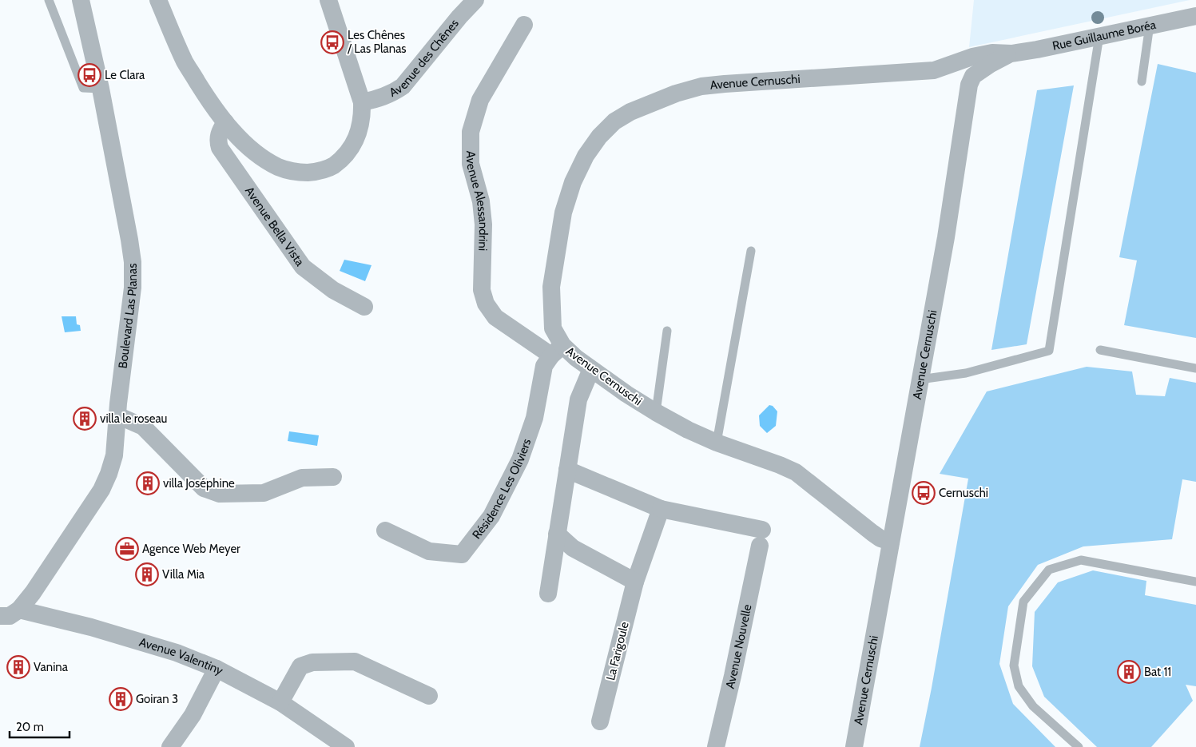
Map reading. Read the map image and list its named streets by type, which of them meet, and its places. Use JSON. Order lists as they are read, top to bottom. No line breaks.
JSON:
{"streets":{"street":["Rue Guillaume Boréa","Avenue des Chênes","Avenue Cernuschi","Avenue Alessandrini","Avenue Bella Vista","Boulevard Las Planas","Résidence Les Oliviers","Avenue Nouvelle","La Farigoule","Avenue Valentiny"]},"crossings":[["Rue Guillaume Boréa","Avenue Cernuschi"],["Avenue Cernuschi","Avenue Alessandrini"],["Avenue Cernuschi","Résidence Les Oliviers"],["Avenue Alessandrini","Résidence Les Oliviers"],["Boulevard Las Planas","Avenue Valentiny"],["Avenue Nouvelle","La Farigoule"]],"places":{"bus stop":["Les Chênes / Las Planas","Le Clara","Cernuschi"],"building":["villa le roseau","villa Joséphine","Villa Mia","Vanina","Bat 11","Goiran 3"],"office":["Agence Web Meyer"]},"scale_bar":"20 m"}
